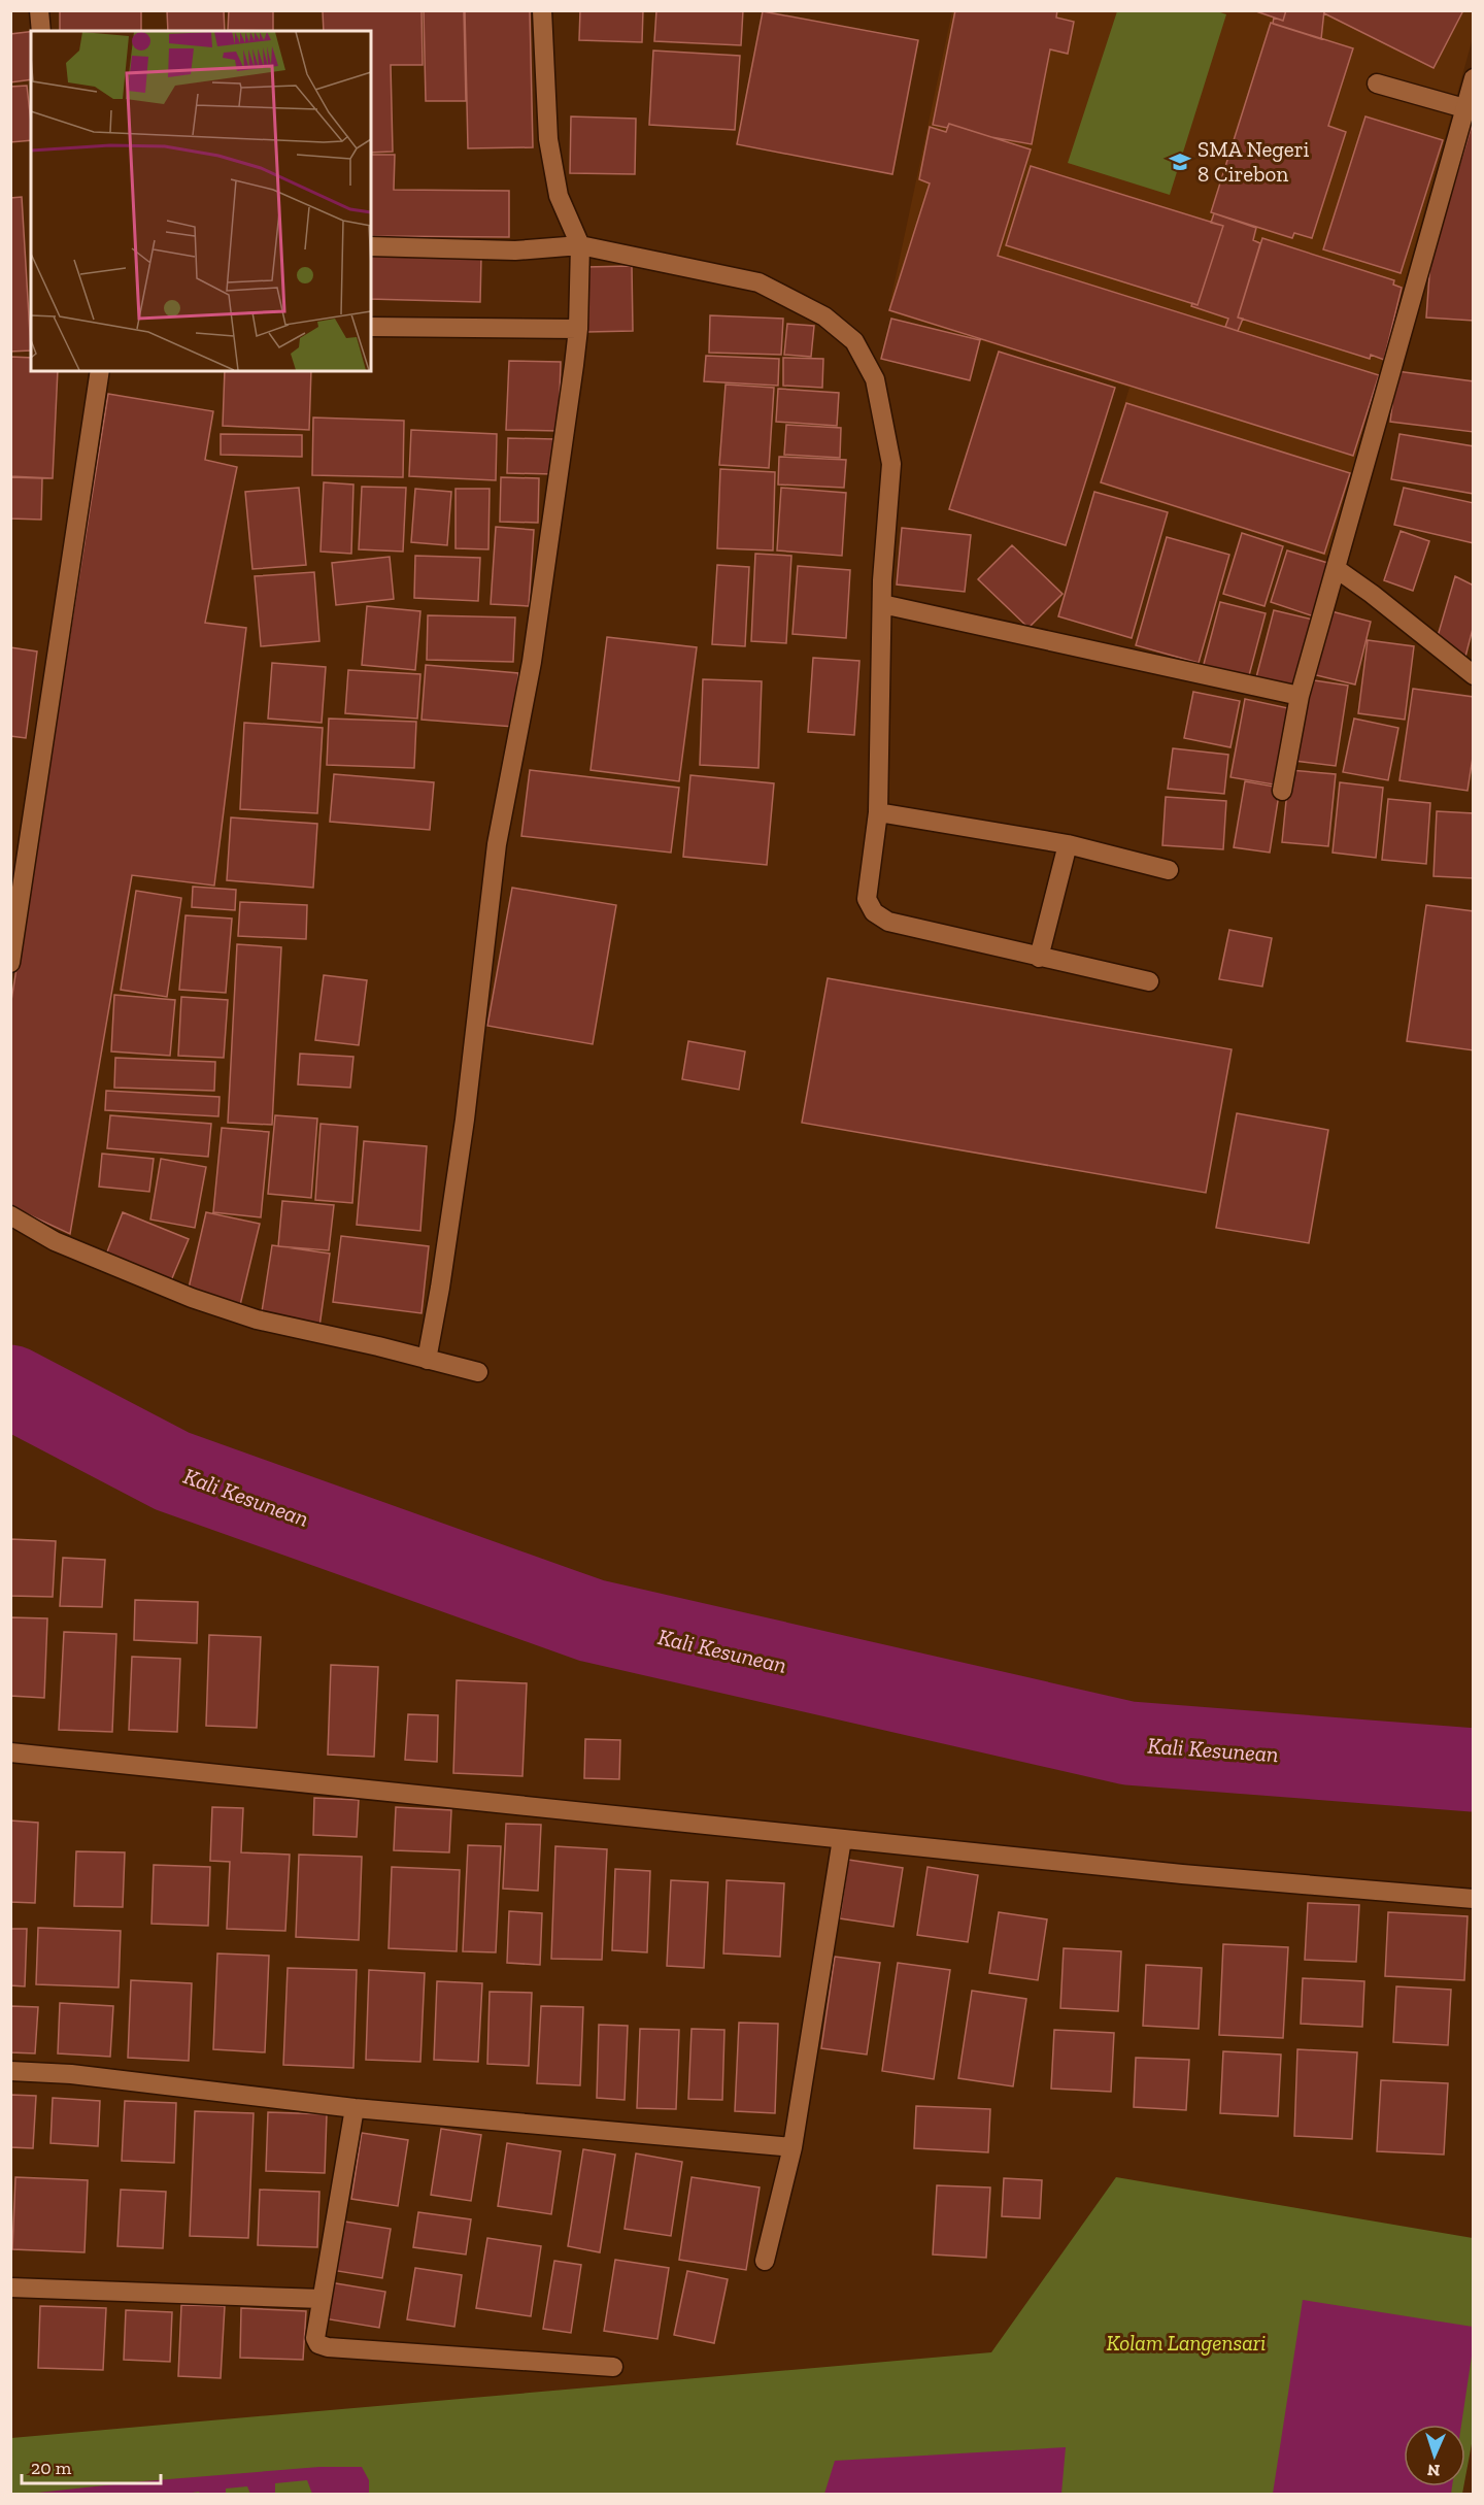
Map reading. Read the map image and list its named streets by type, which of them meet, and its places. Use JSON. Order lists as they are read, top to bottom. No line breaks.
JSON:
{"water":["Kali Kesunean"],"parks":["Kolam Langensari"],"places":{"school or university":["SMA Negeri 8 Cirebon"]},"scale_bar":"20 m","north":"bottom"}
